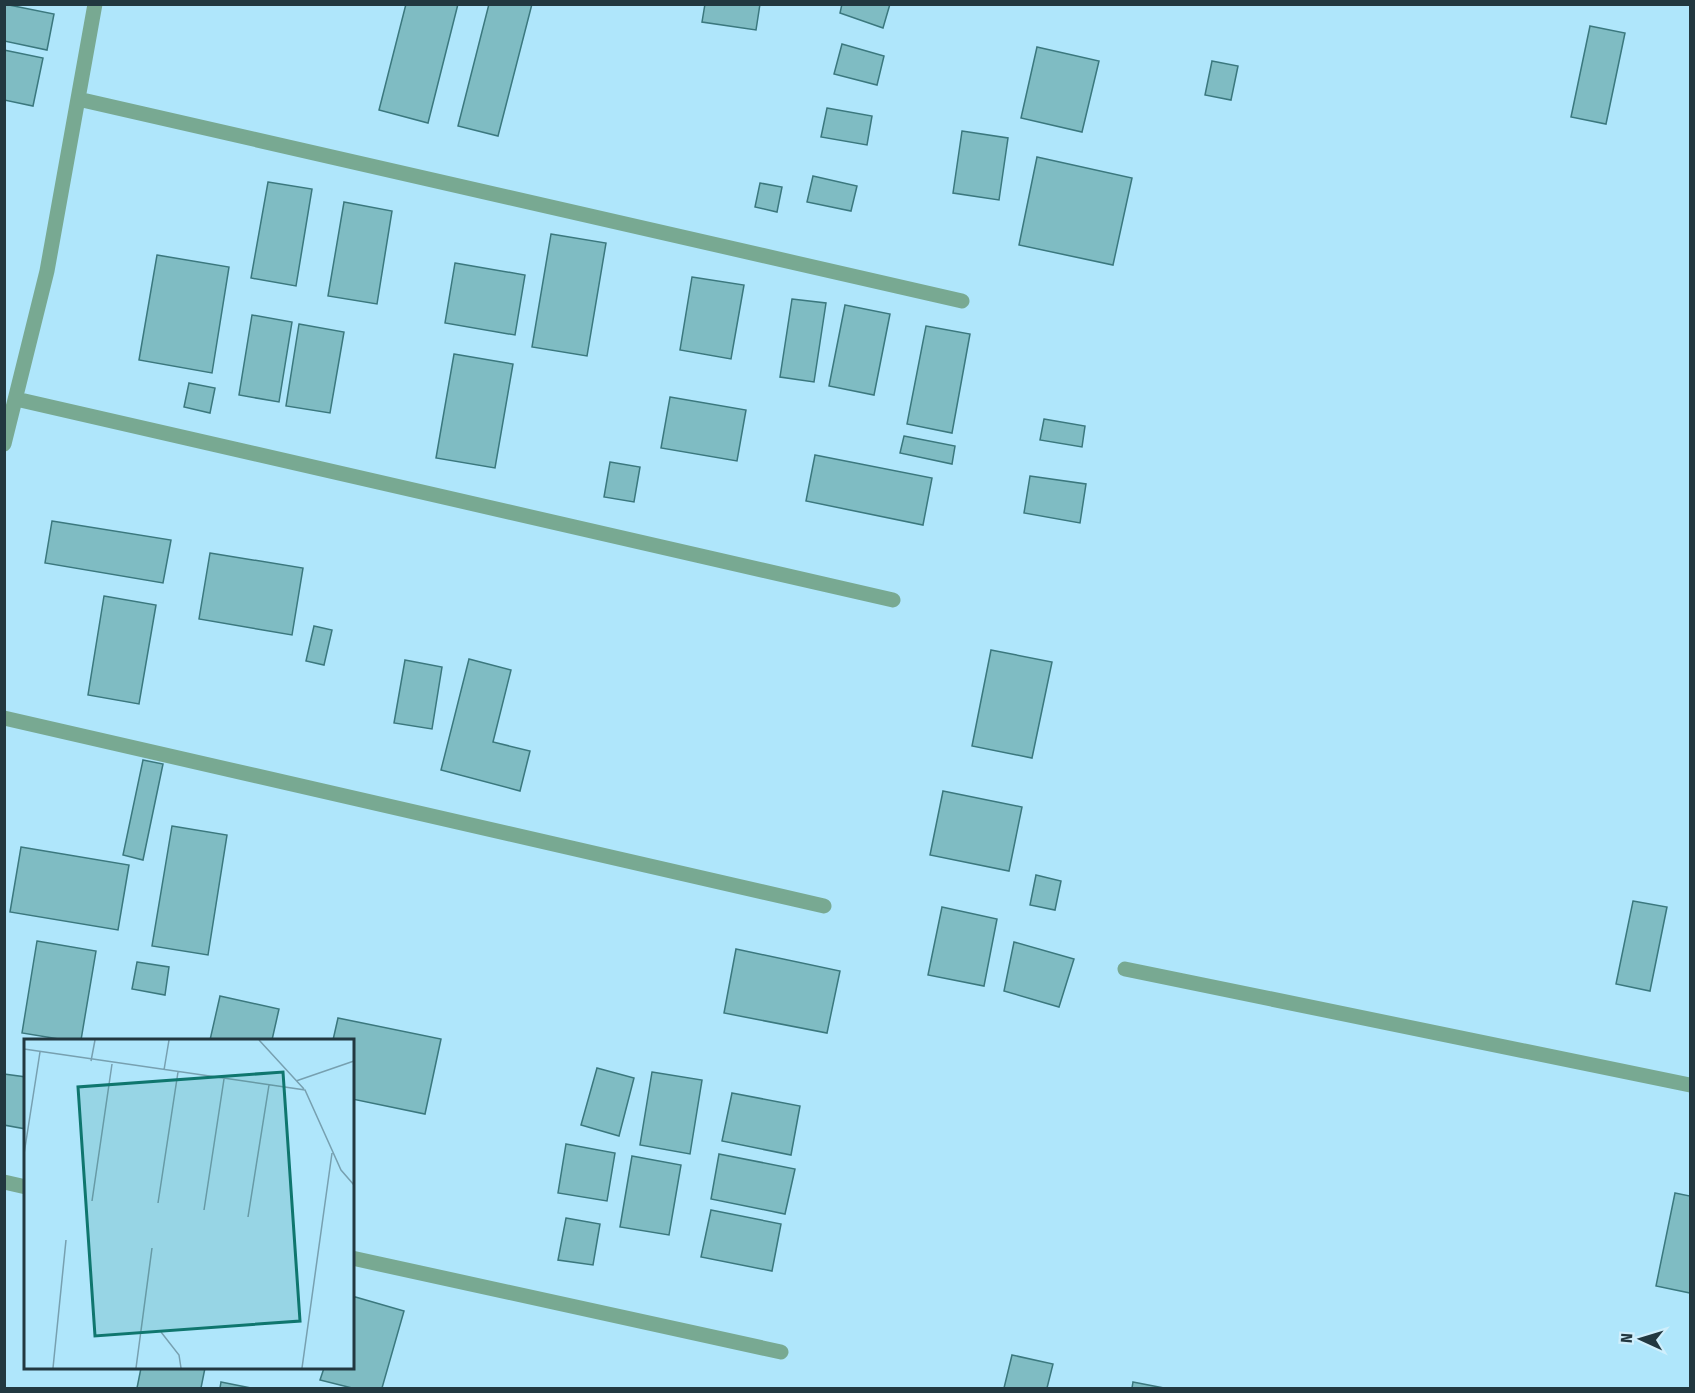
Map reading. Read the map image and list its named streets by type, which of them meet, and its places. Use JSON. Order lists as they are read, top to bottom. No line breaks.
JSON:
{"north":"left"}
